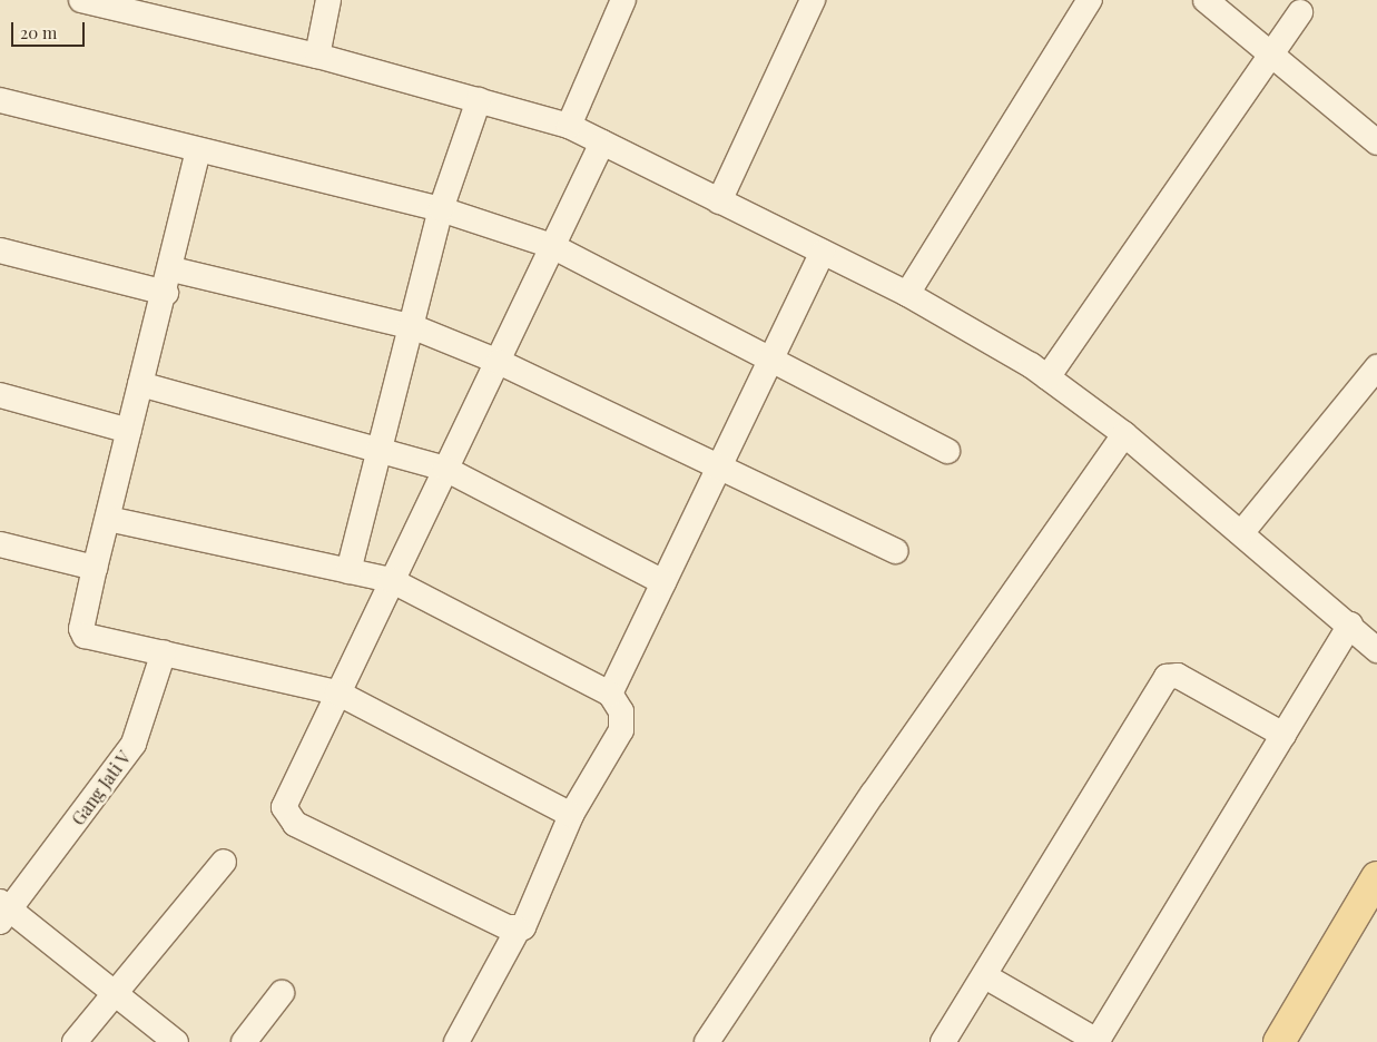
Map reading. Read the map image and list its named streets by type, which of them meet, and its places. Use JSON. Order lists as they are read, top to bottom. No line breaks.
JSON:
{"streets":{"street":["Gang Jati V"]},"scale_bar":"20 m"}
